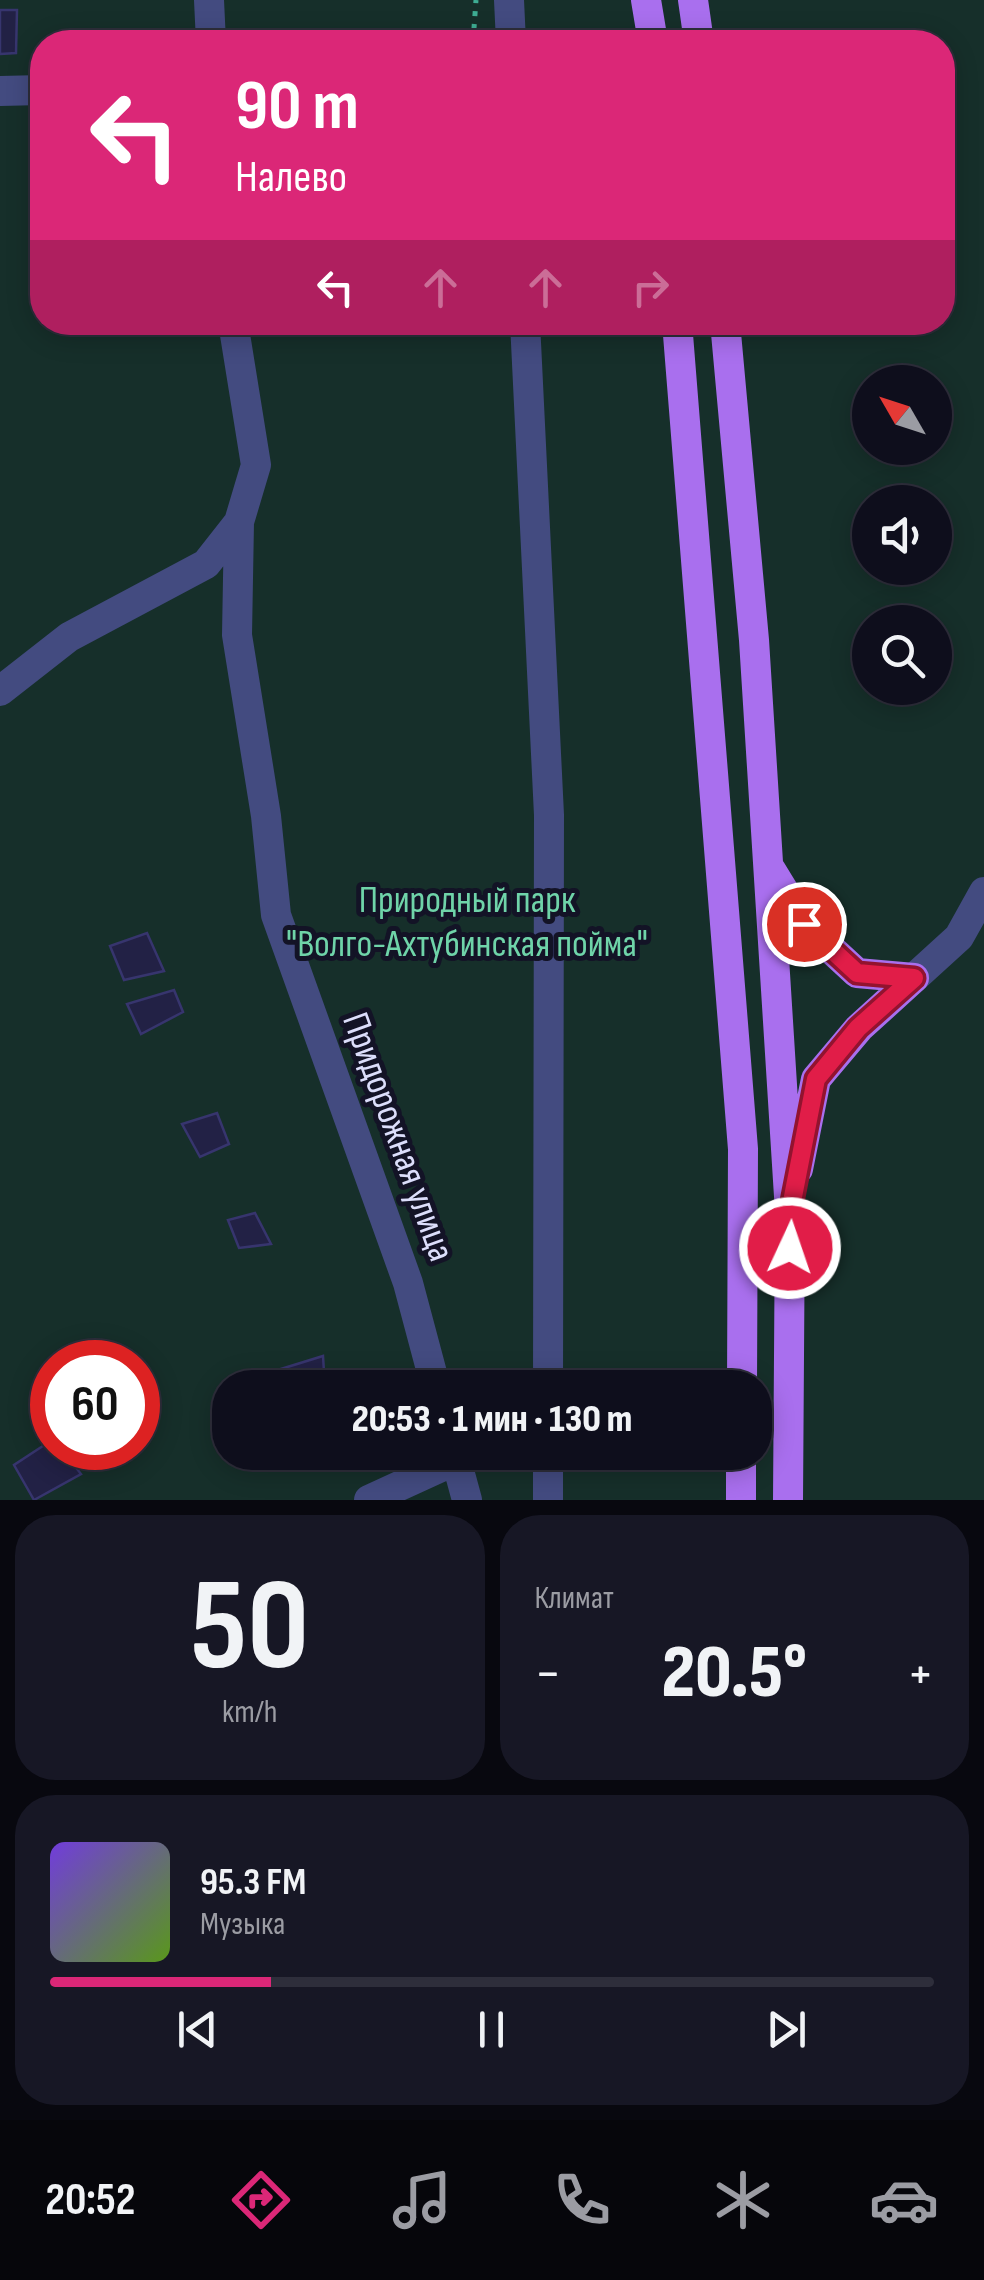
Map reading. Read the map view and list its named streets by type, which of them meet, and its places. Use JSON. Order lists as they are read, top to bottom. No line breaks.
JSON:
{"streets":{"street":["Придорожная улица"]},"parks":["Природный парк \"Волго-Ахтубинская пойма\""],"north":"top left","page":{"turn":["90 m","Налево"],"limit":"60","trip":"20:53 · 1 мин · 130 m","tile":[["50","km/h"],"Климат"],"heat":["−","20.5°","+"],"song":["95.3 FM","Музыка"],"tabs":"20:52"}}
